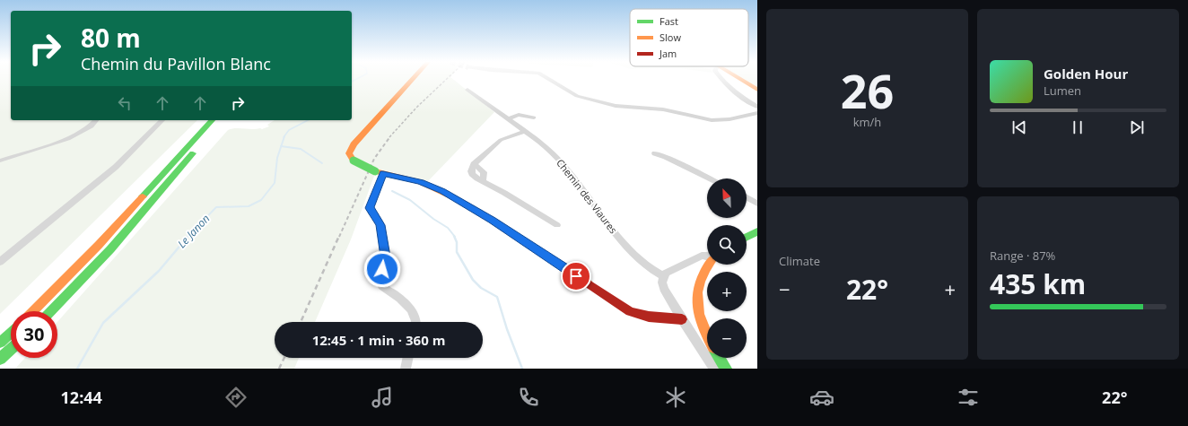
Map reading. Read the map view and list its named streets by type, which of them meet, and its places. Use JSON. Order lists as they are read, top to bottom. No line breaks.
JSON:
{"streets":{"street":["Chemin des Viaures"]},"water":["Le Janon"],"legend":["Fast","Slow","Jam"],"north":"top left","page":{"tile":[["26","km/h"],"Climate",["Range · 87%","435 km"]],"turn":["80 m","Chemin du Pavillon Blanc"],"song":["Golden Hour","Lumen"],"map_buttons":["+","−"],"heat":["−","22°","+"],"limit":"30","trip":"12:45 · 1 min · 360 m","tabs":["12:44","22°"]}}
